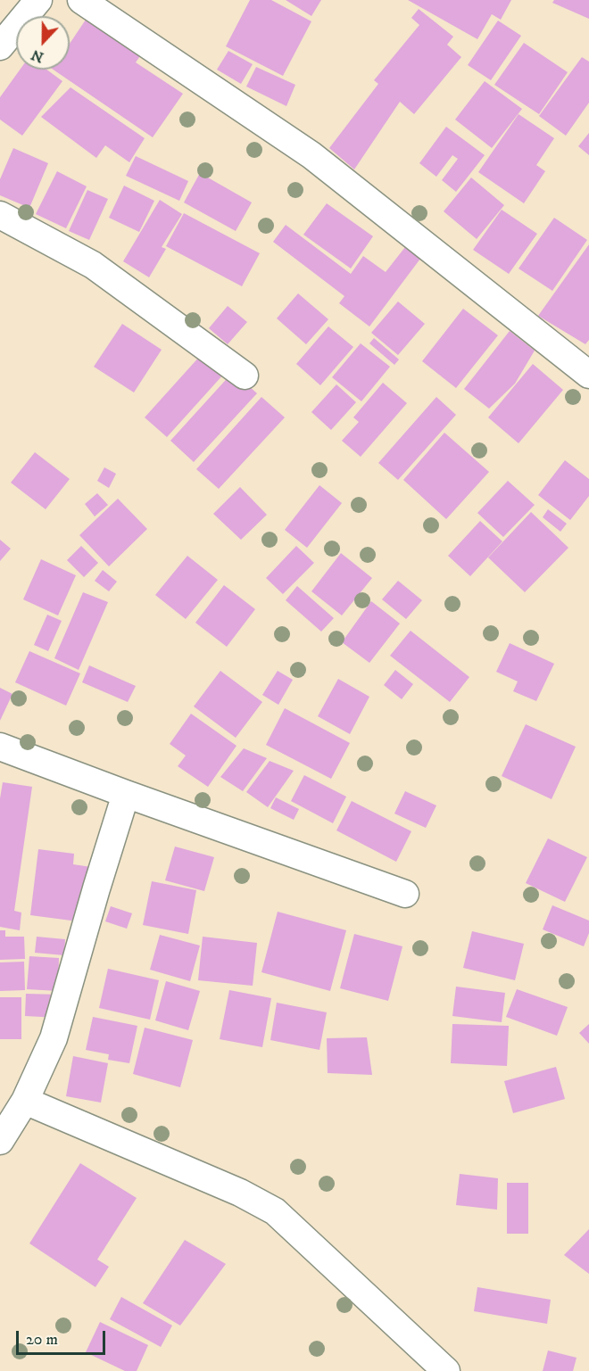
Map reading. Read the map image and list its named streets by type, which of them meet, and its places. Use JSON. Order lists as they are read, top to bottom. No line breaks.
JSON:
{"scale_bar":"20 m","north":"bottom"}
